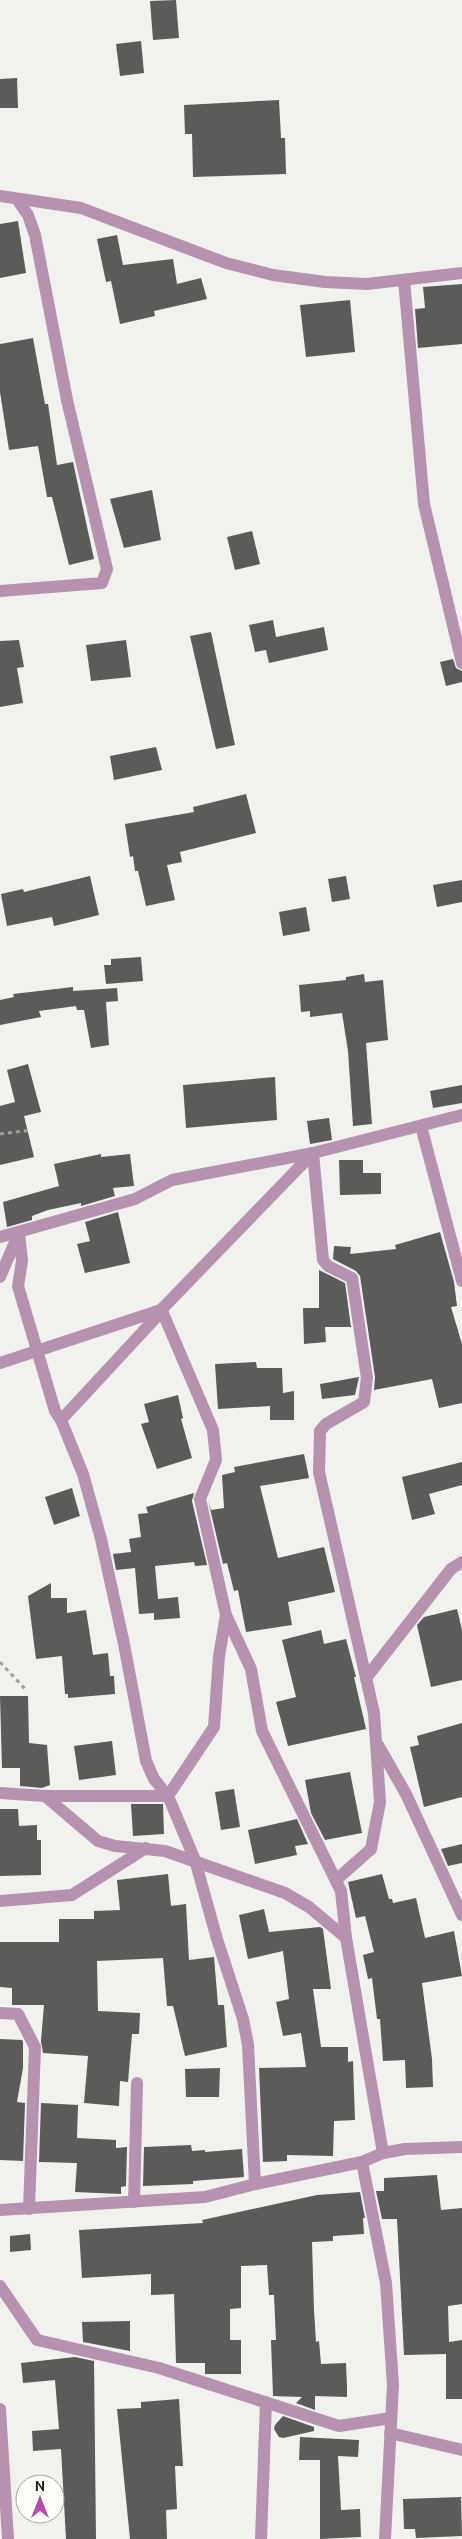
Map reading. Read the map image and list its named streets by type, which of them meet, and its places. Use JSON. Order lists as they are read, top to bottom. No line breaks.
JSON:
{"north":"top"}
